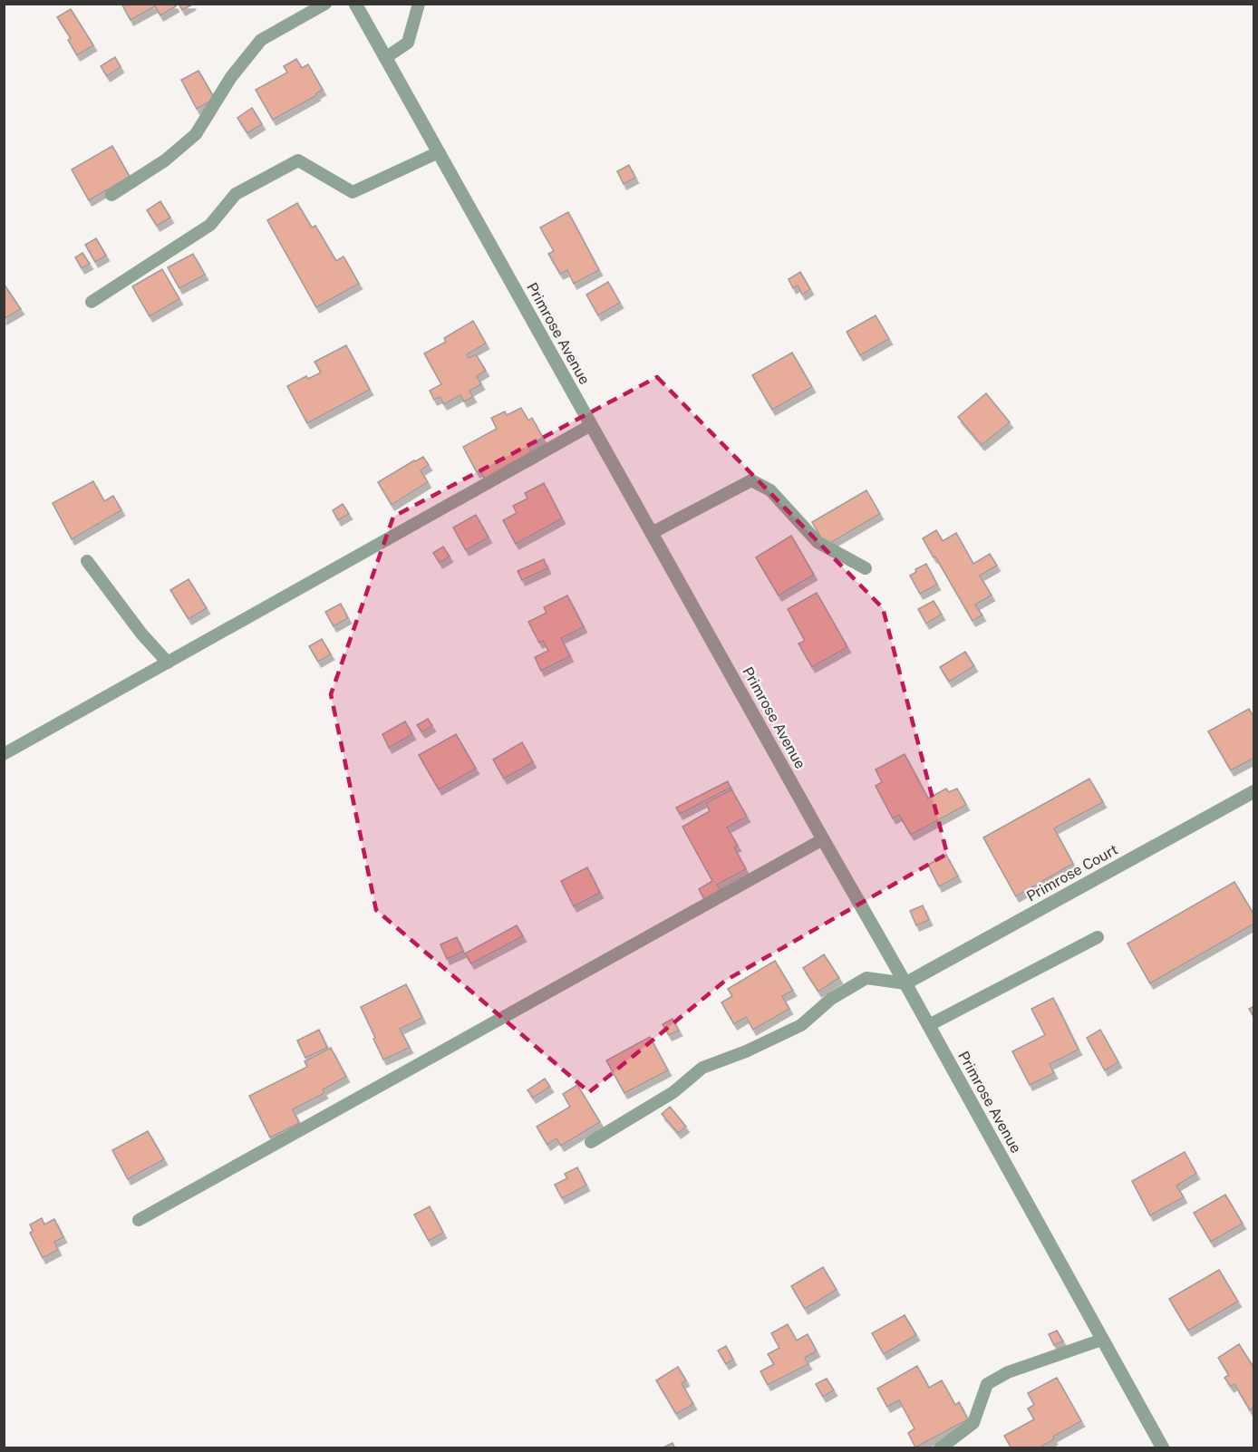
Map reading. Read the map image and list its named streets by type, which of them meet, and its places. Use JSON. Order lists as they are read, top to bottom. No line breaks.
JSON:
{"streets":{"street":["Primrose Avenue","Primrose Court"]},"crossings":[["Primrose Avenue","Primrose Court"]]}
